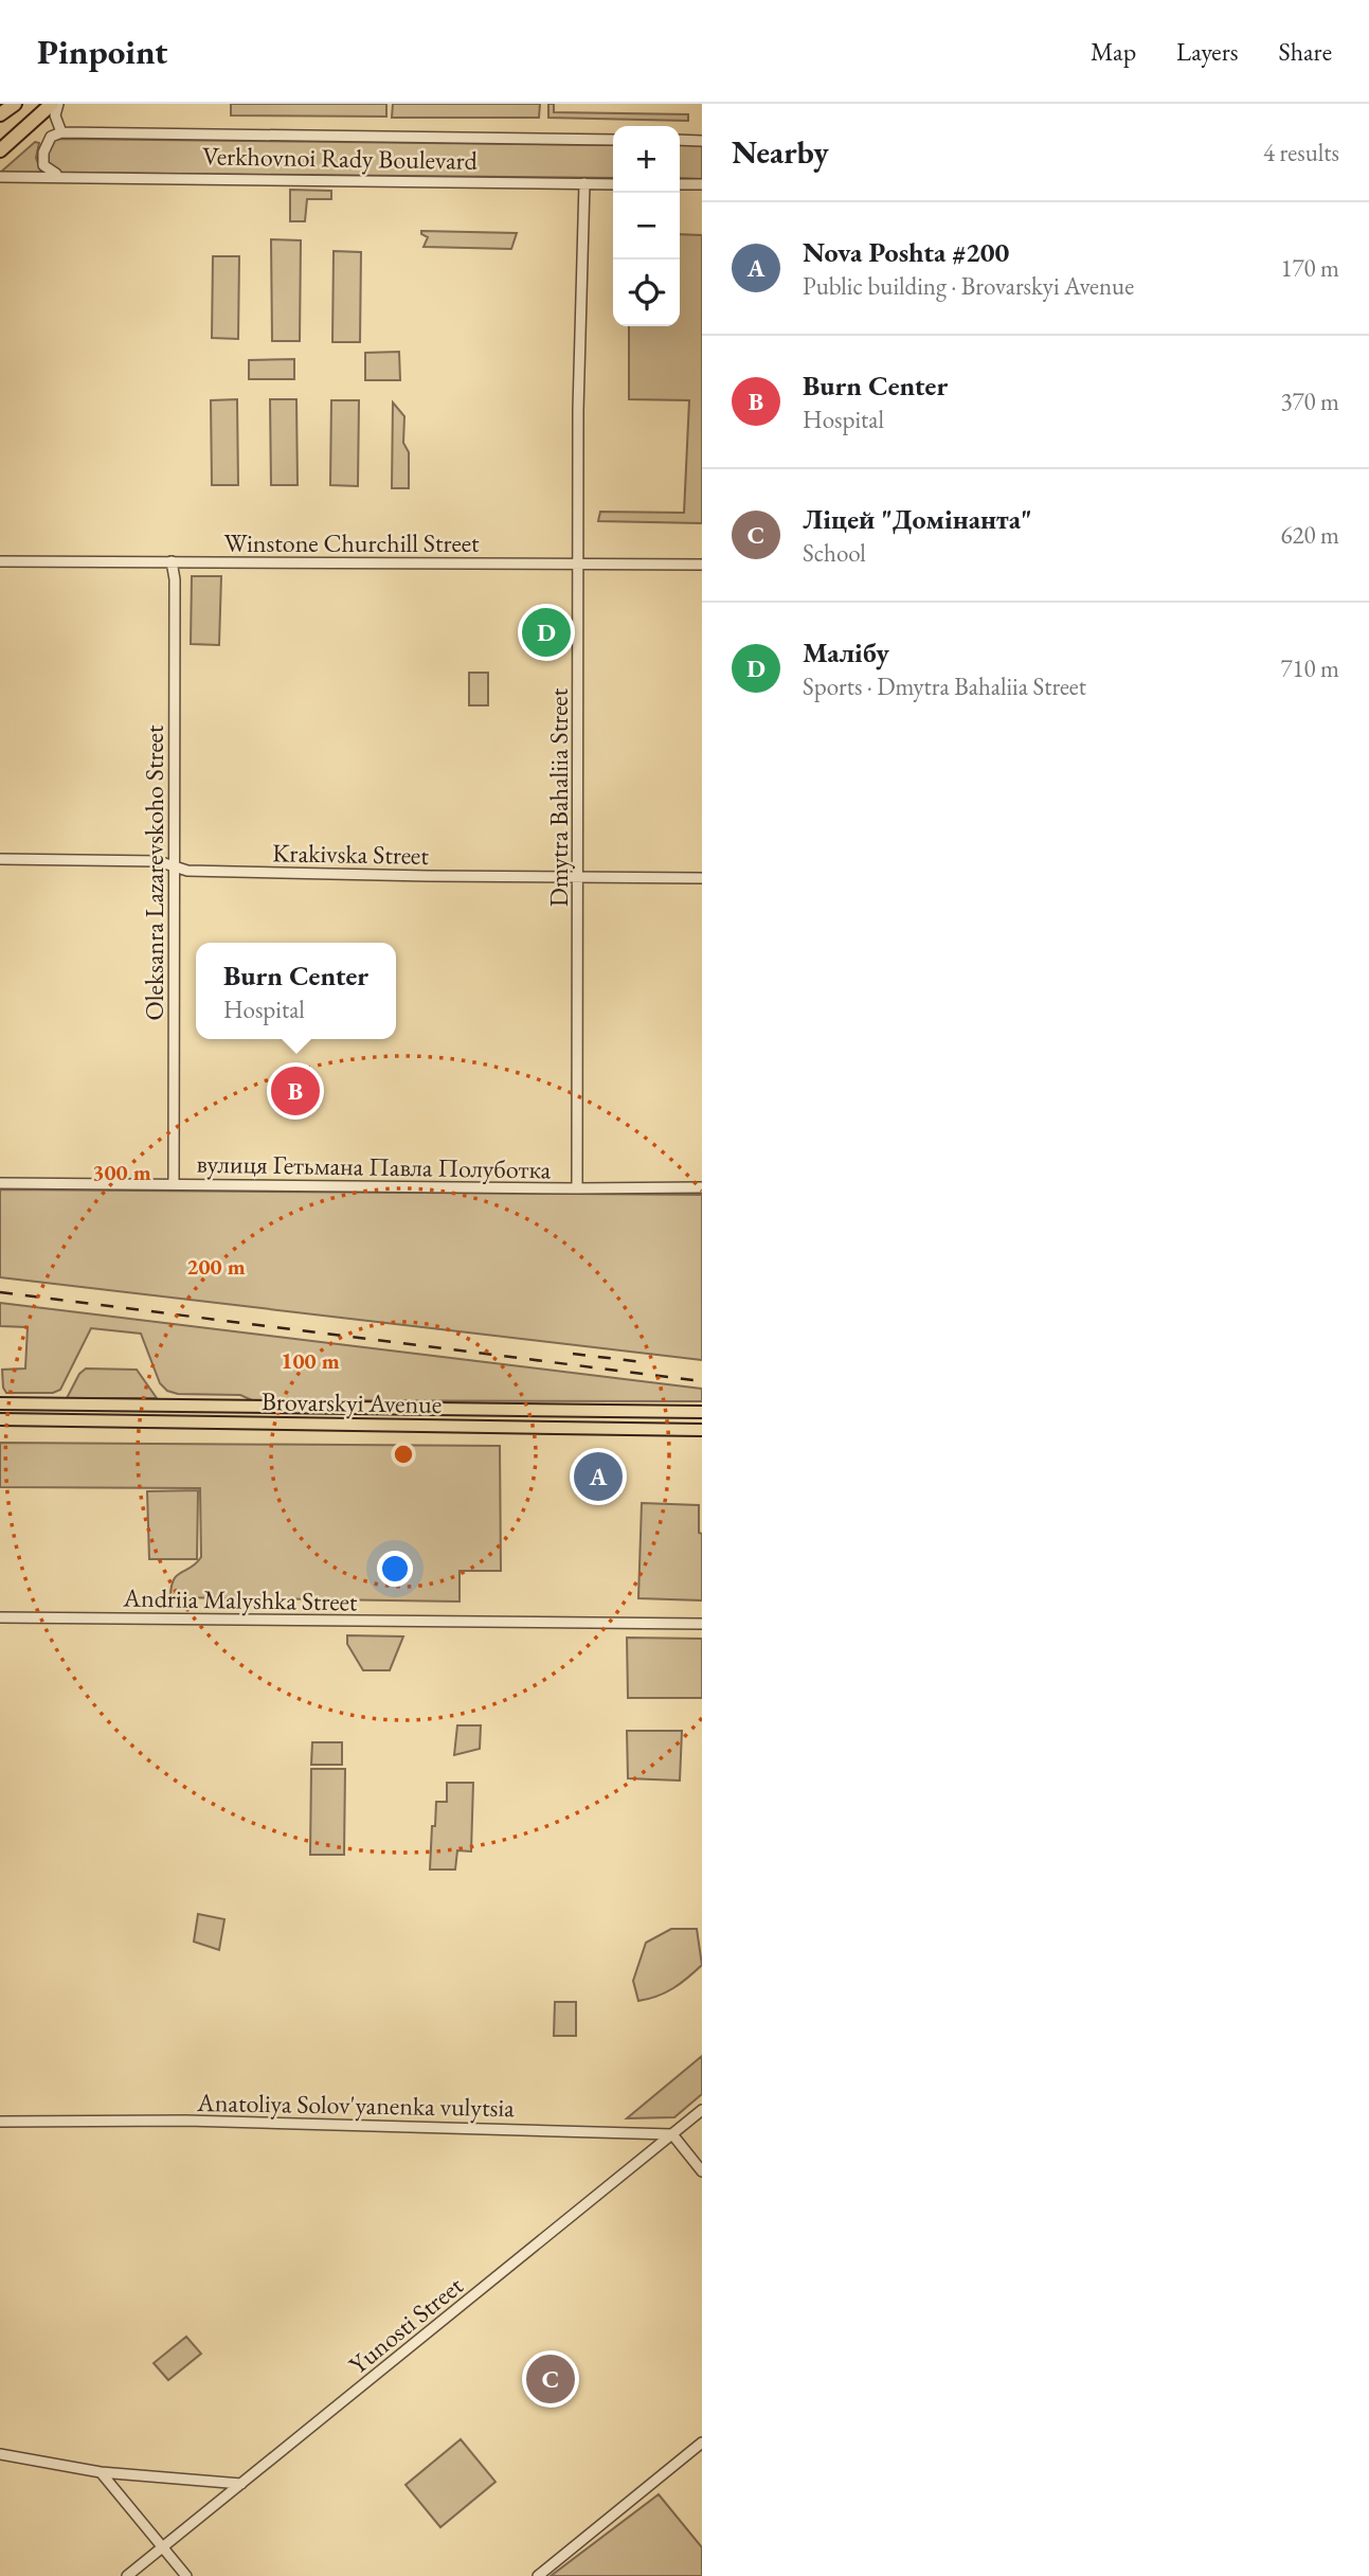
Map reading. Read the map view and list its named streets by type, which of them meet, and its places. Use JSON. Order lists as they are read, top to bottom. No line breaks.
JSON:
{"streets":{"main road":["Brovarskyi Avenue"],"street":["Verkhovnoi Rady Boulevard","Winstone Churchill Street","Dmytra Bahaliia Street","Krakivska Street","Oleksanra Lazarevskoho Street","вулиця Гетьмана Павла Полуботка","Andriia Malyshka Street","Anatoliya Solov'yanenka vulytsia","Yunosti Street"]},"crossings":[["Verkhovnoi Rady Boulevard","Dmytra Bahaliia Street"],["Winstone Churchill Street","Dmytra Bahaliia Street"],["Winstone Churchill Street","Oleksanra Lazarevskoho Street"],["Dmytra Bahaliia Street","Krakivska Street"],["Dmytra Bahaliia Street","вулиця Гетьмана Павла Полуботка"],["Krakivska Street","Oleksanra Lazarevskoho Street"],["Oleksanra Lazarevskoho Street","вулиця Гетьмана Павла Полуботка"],["Anatoliya Solov'yanenka vulytsia","Yunosti Street"]],"page":{"header":"Pinpoint","nav":["Map","Layers","Share"],"heading":["Nearby","4 results"],"map_buttons":["+","−"],"list":[{"mark":"A","name":"Nova Poshta #200","note":"Public building · Brovarskyi Avenue","value":"170 m"},{"mark":"B","name":"Burn Center","note":"Hospital","value":"370 m"},{"mark":"C","name":"Ліцей \"Домінанта\"","note":"School","value":"620 m"},{"mark":"D","name":"Малібу","note":"Sports · Dmytra Bahaliia Street","value":"710 m"}],"pins":["D","B","A","C"],"popup":["Burn Center","Hospital"]},"rings":["300 m","200 m","100 m"]}
